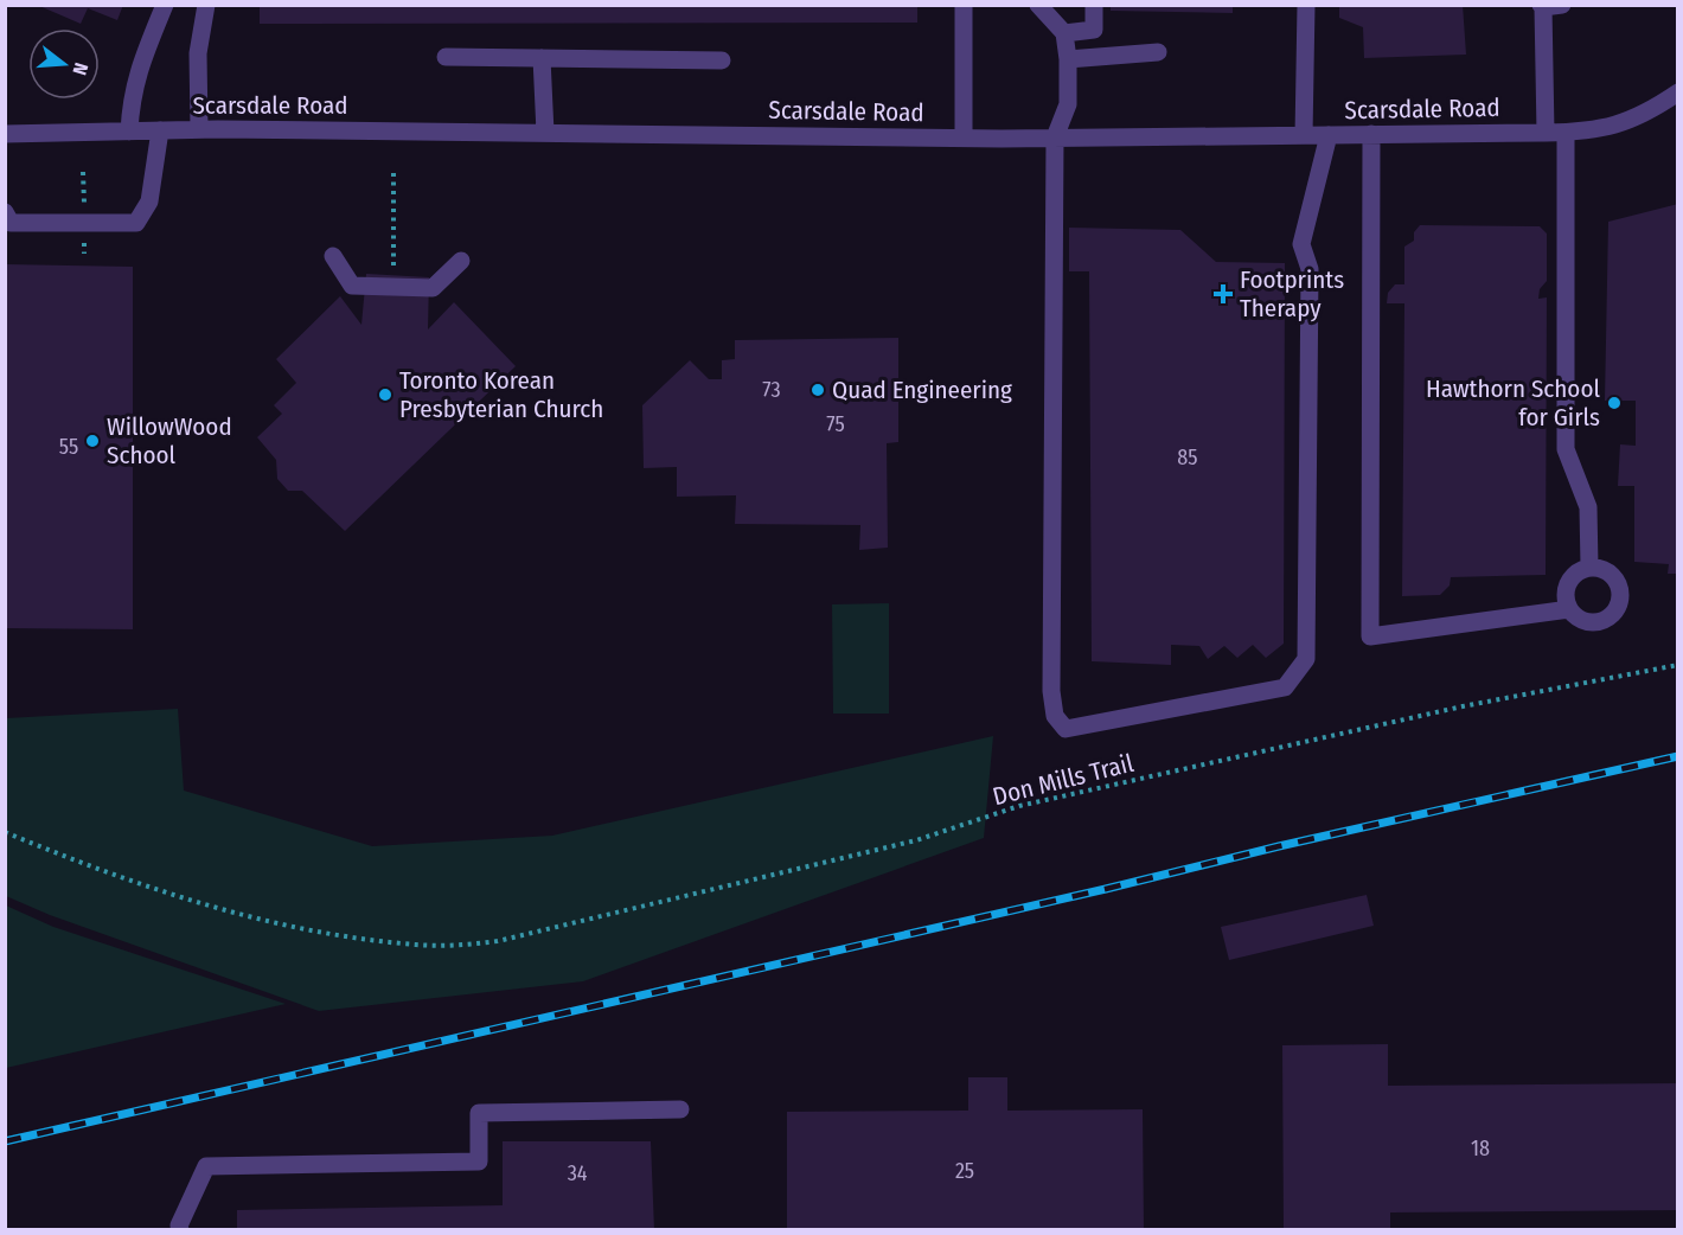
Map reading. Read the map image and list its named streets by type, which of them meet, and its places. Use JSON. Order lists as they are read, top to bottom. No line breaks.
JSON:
{"streets":{"street":["Scarsdale Road"],"path":["Don Mills Trail"]},"places":{"health":["Footprints Therapy"],"other":["Quad Engineering","Toronto Korean Presbyterian Church","Hawthorn School for Girls","WillowWood School"]},"house_numbers":["73","75","55","85","18","25","34"],"north":"right"}
